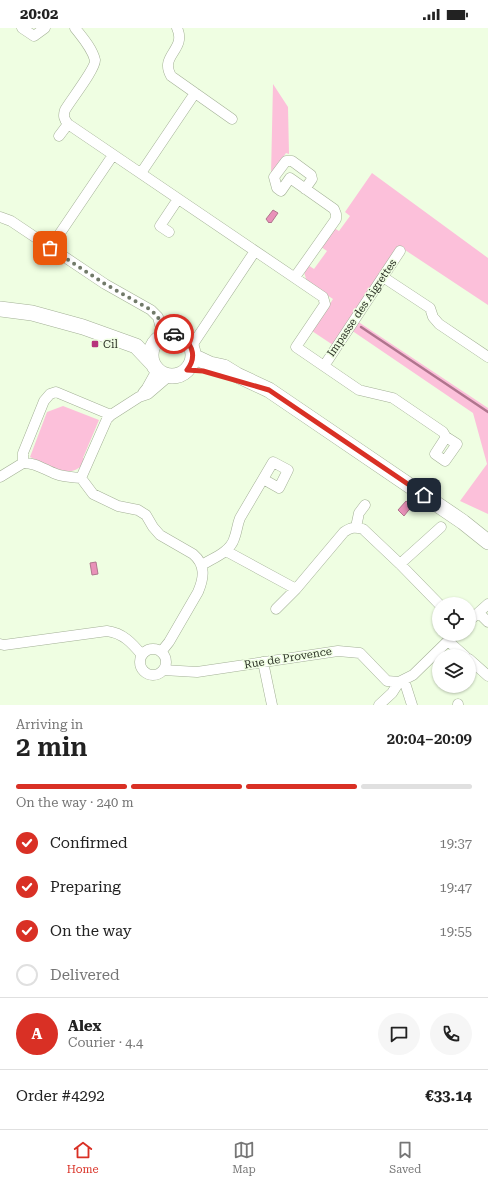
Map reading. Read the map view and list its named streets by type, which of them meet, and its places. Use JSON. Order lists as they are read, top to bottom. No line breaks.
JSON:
{"streets":{"street":["Impasse des Aigrettes","Rue de Provence"]},"places":{"transit":["Cil"]},"page":{"status":"20:02","heading":["2 min","Arriving in","20:04–20:09"],"panel":["Alex","Courier · 4.4","Order #4292","€33.14"],"bar":"On the way · 240 m","list":[["Confirmed","19:37"],["Preparing","19:47"],["On the way","19:55"],"Delivered"],"round":"A","tabs":["Home","Map","Saved"]}}
